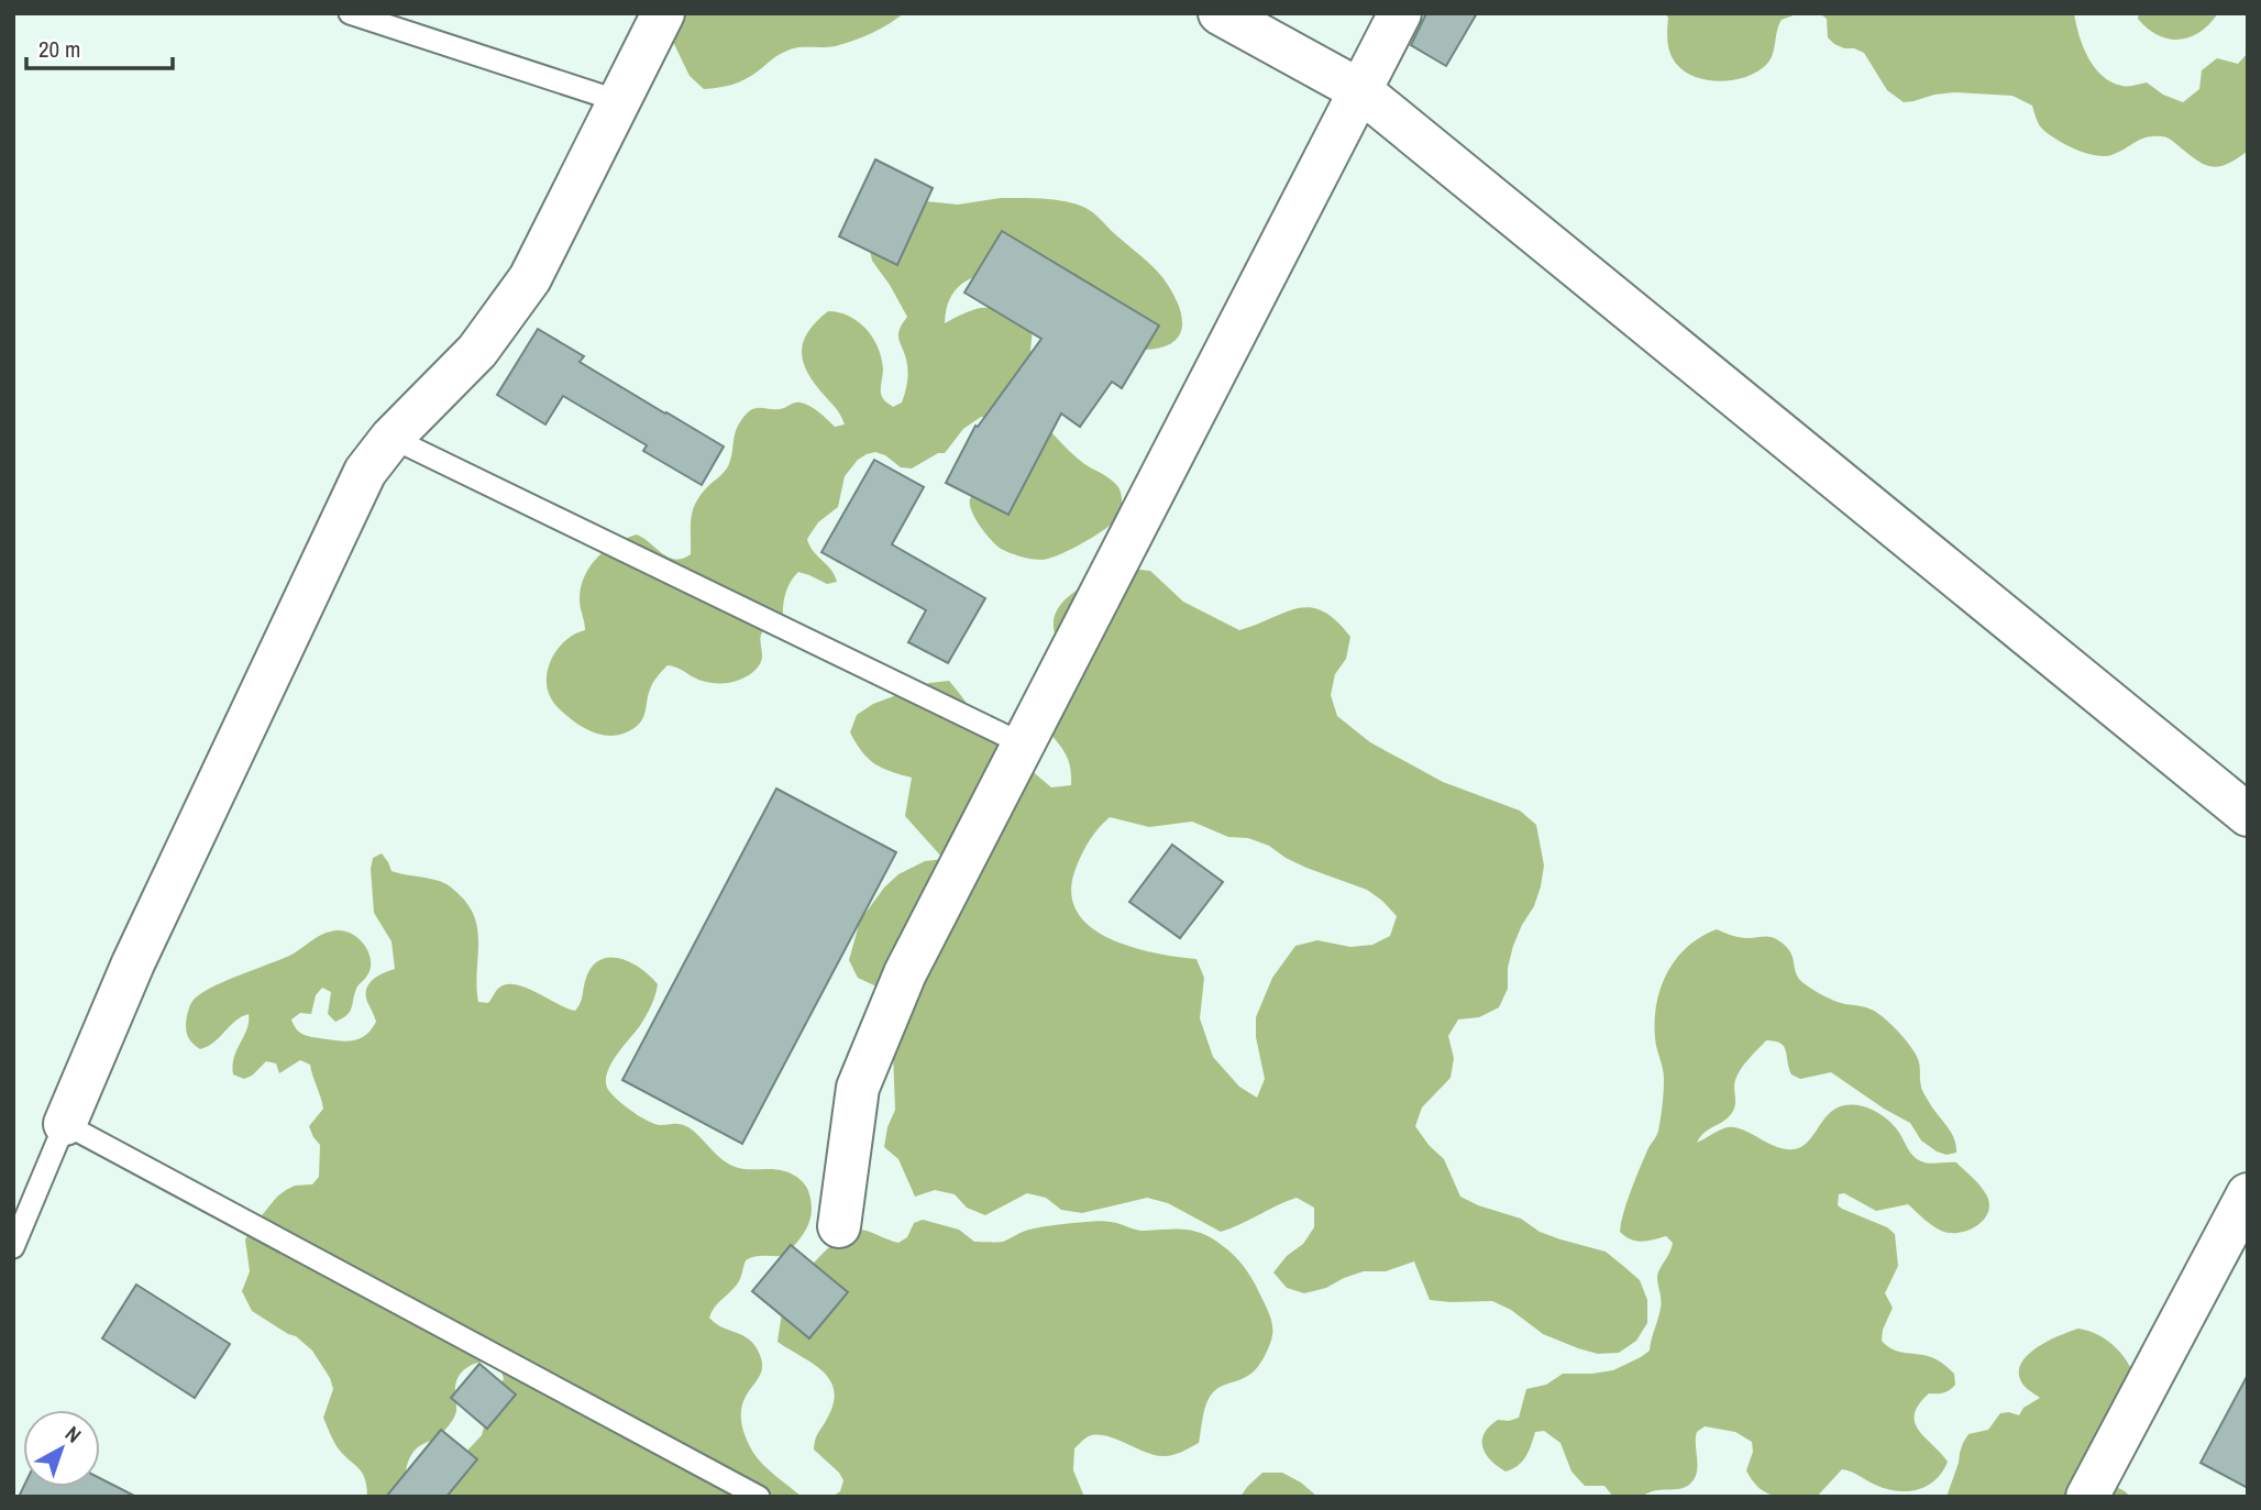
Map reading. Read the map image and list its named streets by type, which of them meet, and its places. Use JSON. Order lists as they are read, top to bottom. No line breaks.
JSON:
{"scale_bar":"20 m","north":"top right"}
